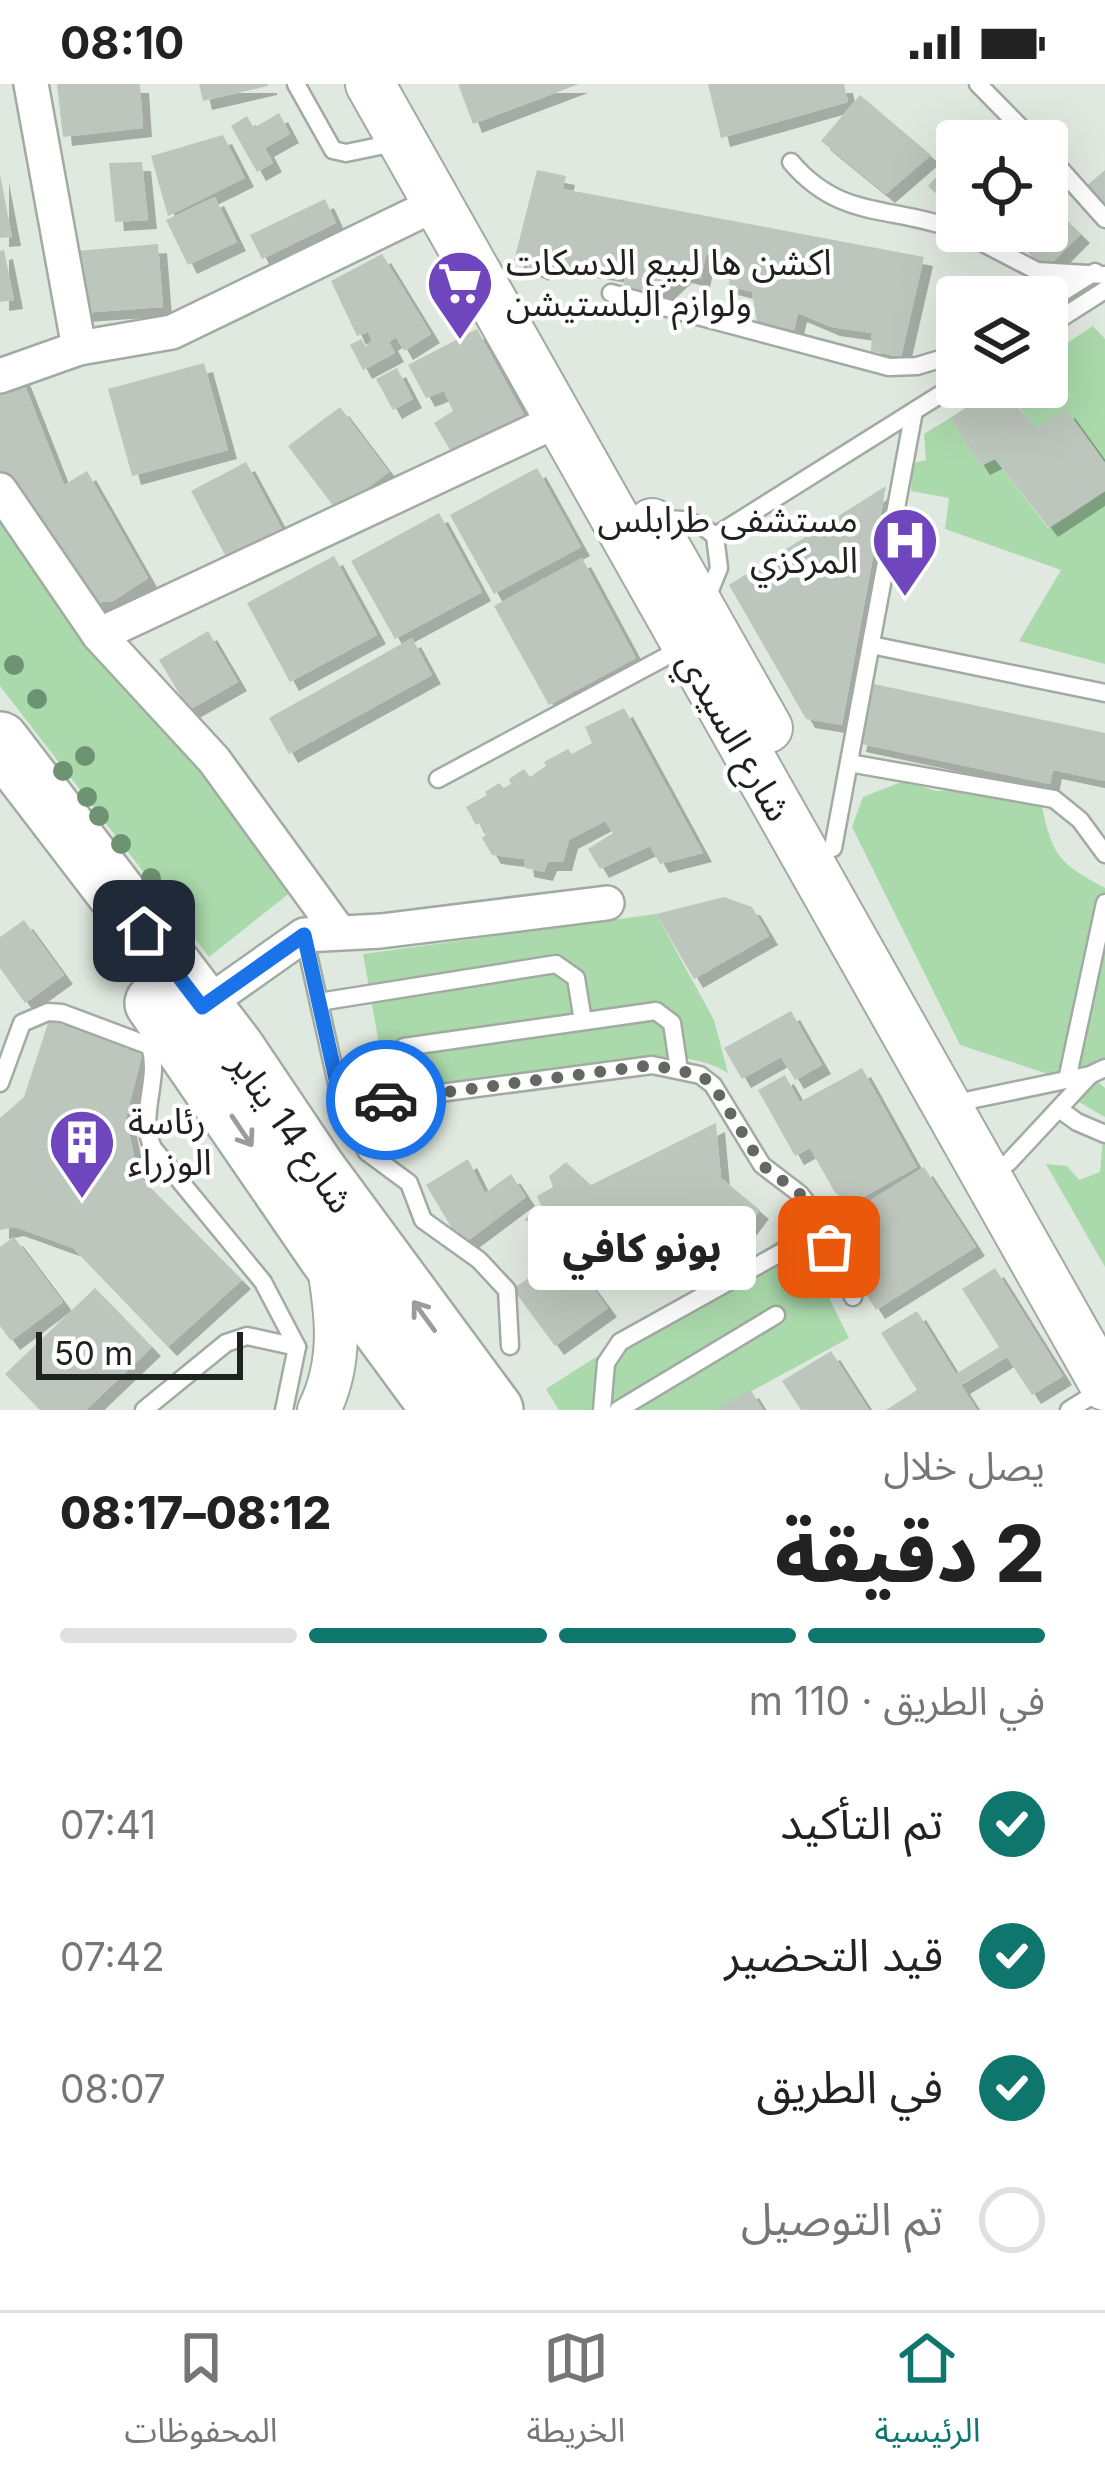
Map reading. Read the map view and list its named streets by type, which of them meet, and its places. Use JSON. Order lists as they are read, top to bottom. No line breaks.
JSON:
{"streets":{"highway":["شارع 14 يناير"],"main road":["شارع السيدي"]},"places":{"supermarket":["اكشن ها لبيع الدسكات ولوازم البلستيشن"],"hospital":["مستشفى طرابلس المركزي"],"building":["رئاسة الوزراء"],"other":["بونو كافي"]},"scale_bar":"50 m","page":{"status":"08:10","bubble":"بونو كافي","scale":"50 m","heading":["2 دقيقة","يصل خلال","08:12–08:17"],"bar":"في الطريق · 110 m","list":[["تم التأكيد","07:41"],["قيد التحضير","07:42"],["في الطريق","08:07"],"تم التوصيل"],"tabs":["الرئيسية","الخريطة","المحفوظات"]}}
